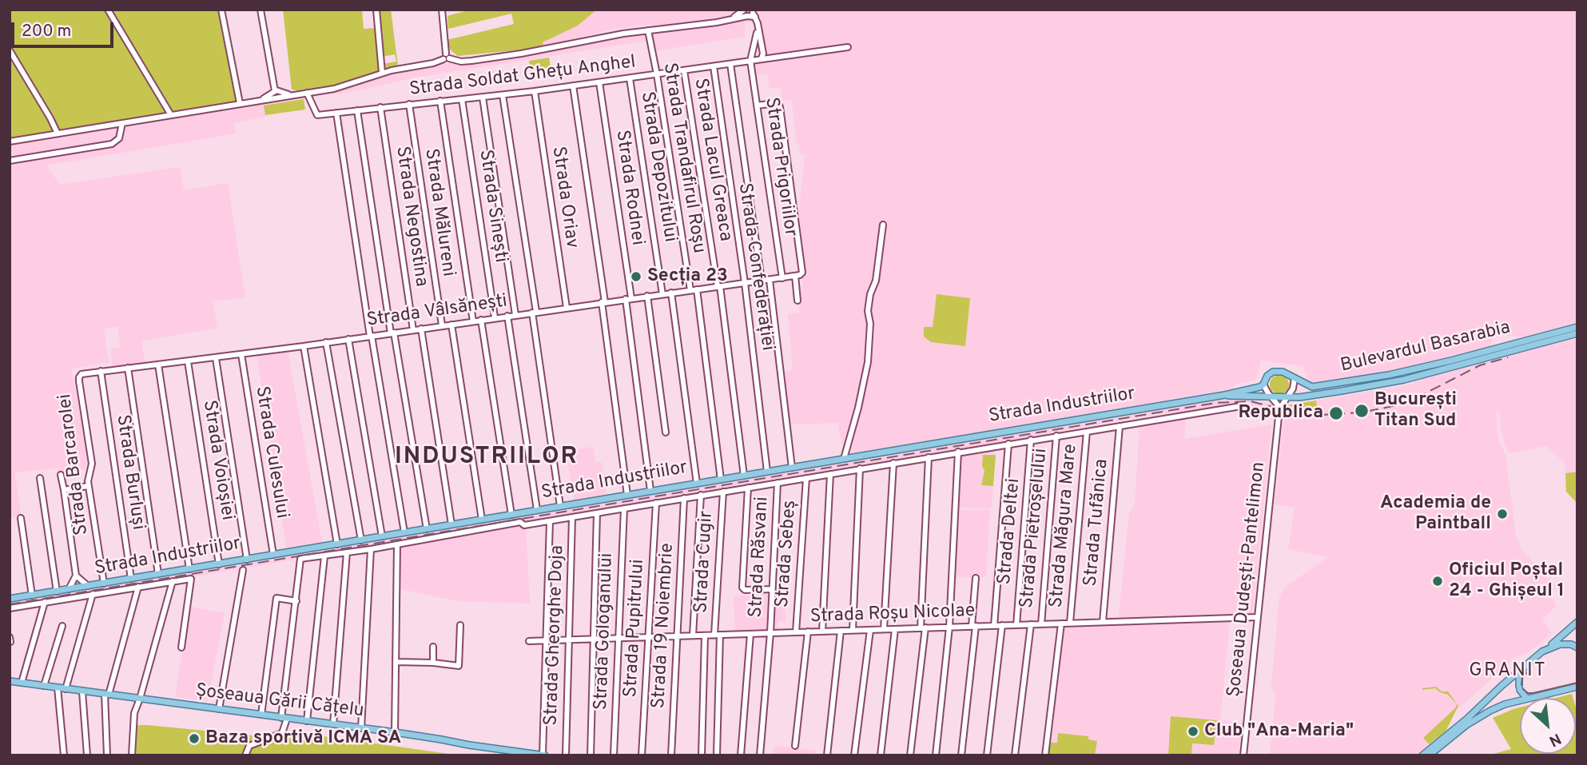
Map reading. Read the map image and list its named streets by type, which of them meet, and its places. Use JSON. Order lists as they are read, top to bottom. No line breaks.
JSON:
{"streets":{"main road":["Bulevardul Basarabia","Strada Industriilor","Șoseaua Gării Cățelu"],"street":["Strada Soldat Ghețu Anghel","Strada Trandafirul Roșu","Strada Lacul Greaca","Strada Depozitului","Strada Prigoriilor","Strada Rodnei","Strada Oriav","Strada Sinești","Strada Mălureni","Strada Negostina","Strada Confederației","Strada Vâlsănești","Strada Culesului","Strada Voioșiei","Strada Barcarolei","Strada Burluși","Strada Tufănica","Strada Măgura Mare","Strada Pietroșelului","Strada Deltei","Strada Sebeș","Strada Răsvani","Strada Cugir","Șoseaua Dudești-Pantelimon","Strada Roșu Nicolae","Strada 19 Noiembrie","Strada Pupitrului","Strada Gologanului","Strada Gheorghe Doja"]},"crossings":[["Strada Soldat Ghețu Anghel","Strada Trandafirul Roșu"],["Strada Soldat Ghețu Anghel","Strada Lacul Greaca"],["Strada Soldat Ghețu Anghel","Strada Depozitului"],["Strada Soldat Ghețu Anghel","Strada Prigoriilor"],["Strada Soldat Ghețu Anghel","Strada Rodnei"],["Strada Soldat Ghețu Anghel","Strada Oriav"],["Strada Soldat Ghețu Anghel","Strada Sinești"],["Strada Soldat Ghețu Anghel","Strada Mălureni"],["Strada Soldat Ghețu Anghel","Strada Negostina"],["Strada Soldat Ghețu Anghel","Strada Confederației"],["Strada Trandafirul Roșu","Strada Vâlsănești"],["Strada Trandafirul Roșu","Strada Industriilor"],["Strada Lacul Greaca","Strada Vâlsănești"],["Strada Lacul Greaca","Strada Industriilor"],["Strada Depozitului","Strada Vâlsănești"],["Strada Prigoriilor","Strada Vâlsănești"],["Strada Rodnei","Strada Vâlsănești"],["Strada Rodnei","Strada Industriilor"],["Strada Oriav","Strada Vâlsănești"],["Strada Sinești","Strada Vâlsănești"],["Strada Mălureni","Strada Vâlsănești"],["Strada Negostina","Strada Vâlsănești"],["Strada Confederației","Strada Vâlsănești"],["Strada Confederației","Strada Industriilor"],["Strada Vâlsănești","Strada Culesului"],["Strada Vâlsănești","Strada Voioșiei"],["Strada Vâlsănești","Strada Barcarolei"],["Strada Vâlsănești","Strada Burluși"],["Bulevardul Basarabia","Strada Industriilor"],["Strada Industriilor","Strada Culesului"],["Strada Industriilor","Strada Voioșiei"],["Strada Industriilor","Strada Barcarolei"],["Strada Industriilor","Strada Burluși"],["Strada Tufănica","Strada Roșu Nicolae"],["Strada Măgura Mare","Strada Roșu Nicolae"],["Strada Pietroșelului","Strada Roșu Nicolae"],["Strada Deltei","Strada Roșu Nicolae"],["Strada Sebeș","Strada Roșu Nicolae"],["Strada Răsvani","Strada Roșu Nicolae"],["Strada Cugir","Strada Roșu Nicolae"],["Șoseaua Dudești-Pantelimon","Strada Roșu Nicolae"],["Strada Roșu Nicolae","Strada 19 Noiembrie"],["Strada Roșu Nicolae","Strada Pupitrului"],["Strada Roșu Nicolae","Strada Gologanului"],["Strada Roșu Nicolae","Strada Gheorghe Doja"]],"districts":["INDUSTRIILOR","GRANIT"],"places":["Secția 23","București Titan Sud","Republica","Academia de Paintball","Oficiul Poștal 24 - Ghișeul 1","Club \"Ana-Maria\"","Baza sportivă ICMA SA"],"scale_bar":"200 m","north":"bottom right"}
